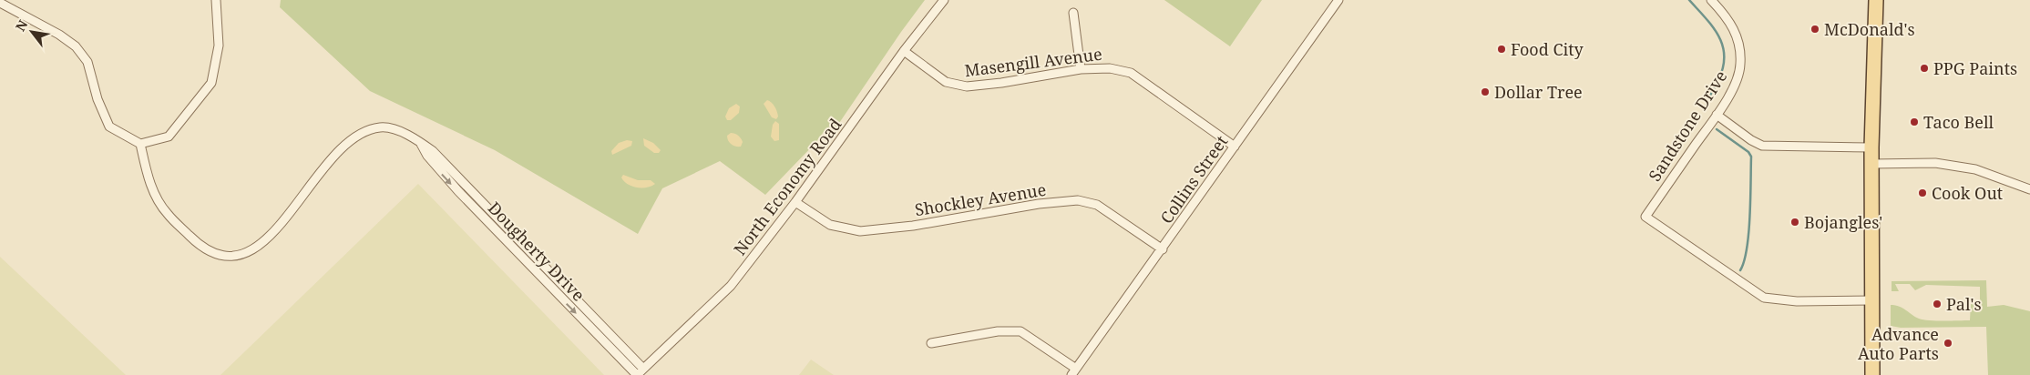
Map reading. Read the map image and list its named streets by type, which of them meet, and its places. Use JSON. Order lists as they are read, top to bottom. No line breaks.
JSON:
{"streets":{"street":["Masengill Avenue","Sandstone Drive","Collins Street","North Economy Road","Shockley Avenue","Dougherty Drive"]},"crossings":[["Masengill Avenue","Collins Street"],["Masengill Avenue","North Economy Road"],["Collins Street","Shockley Avenue"],["North Economy Road","Shockley Avenue"],["North Economy Road","Dougherty Drive"]],"places":["McDonald's","Food City","PPG Paints","Dollar Tree","Taco Bell","Cook Out","Bojangles'","Pal's","Advance Auto Parts"],"north":"top left"}
